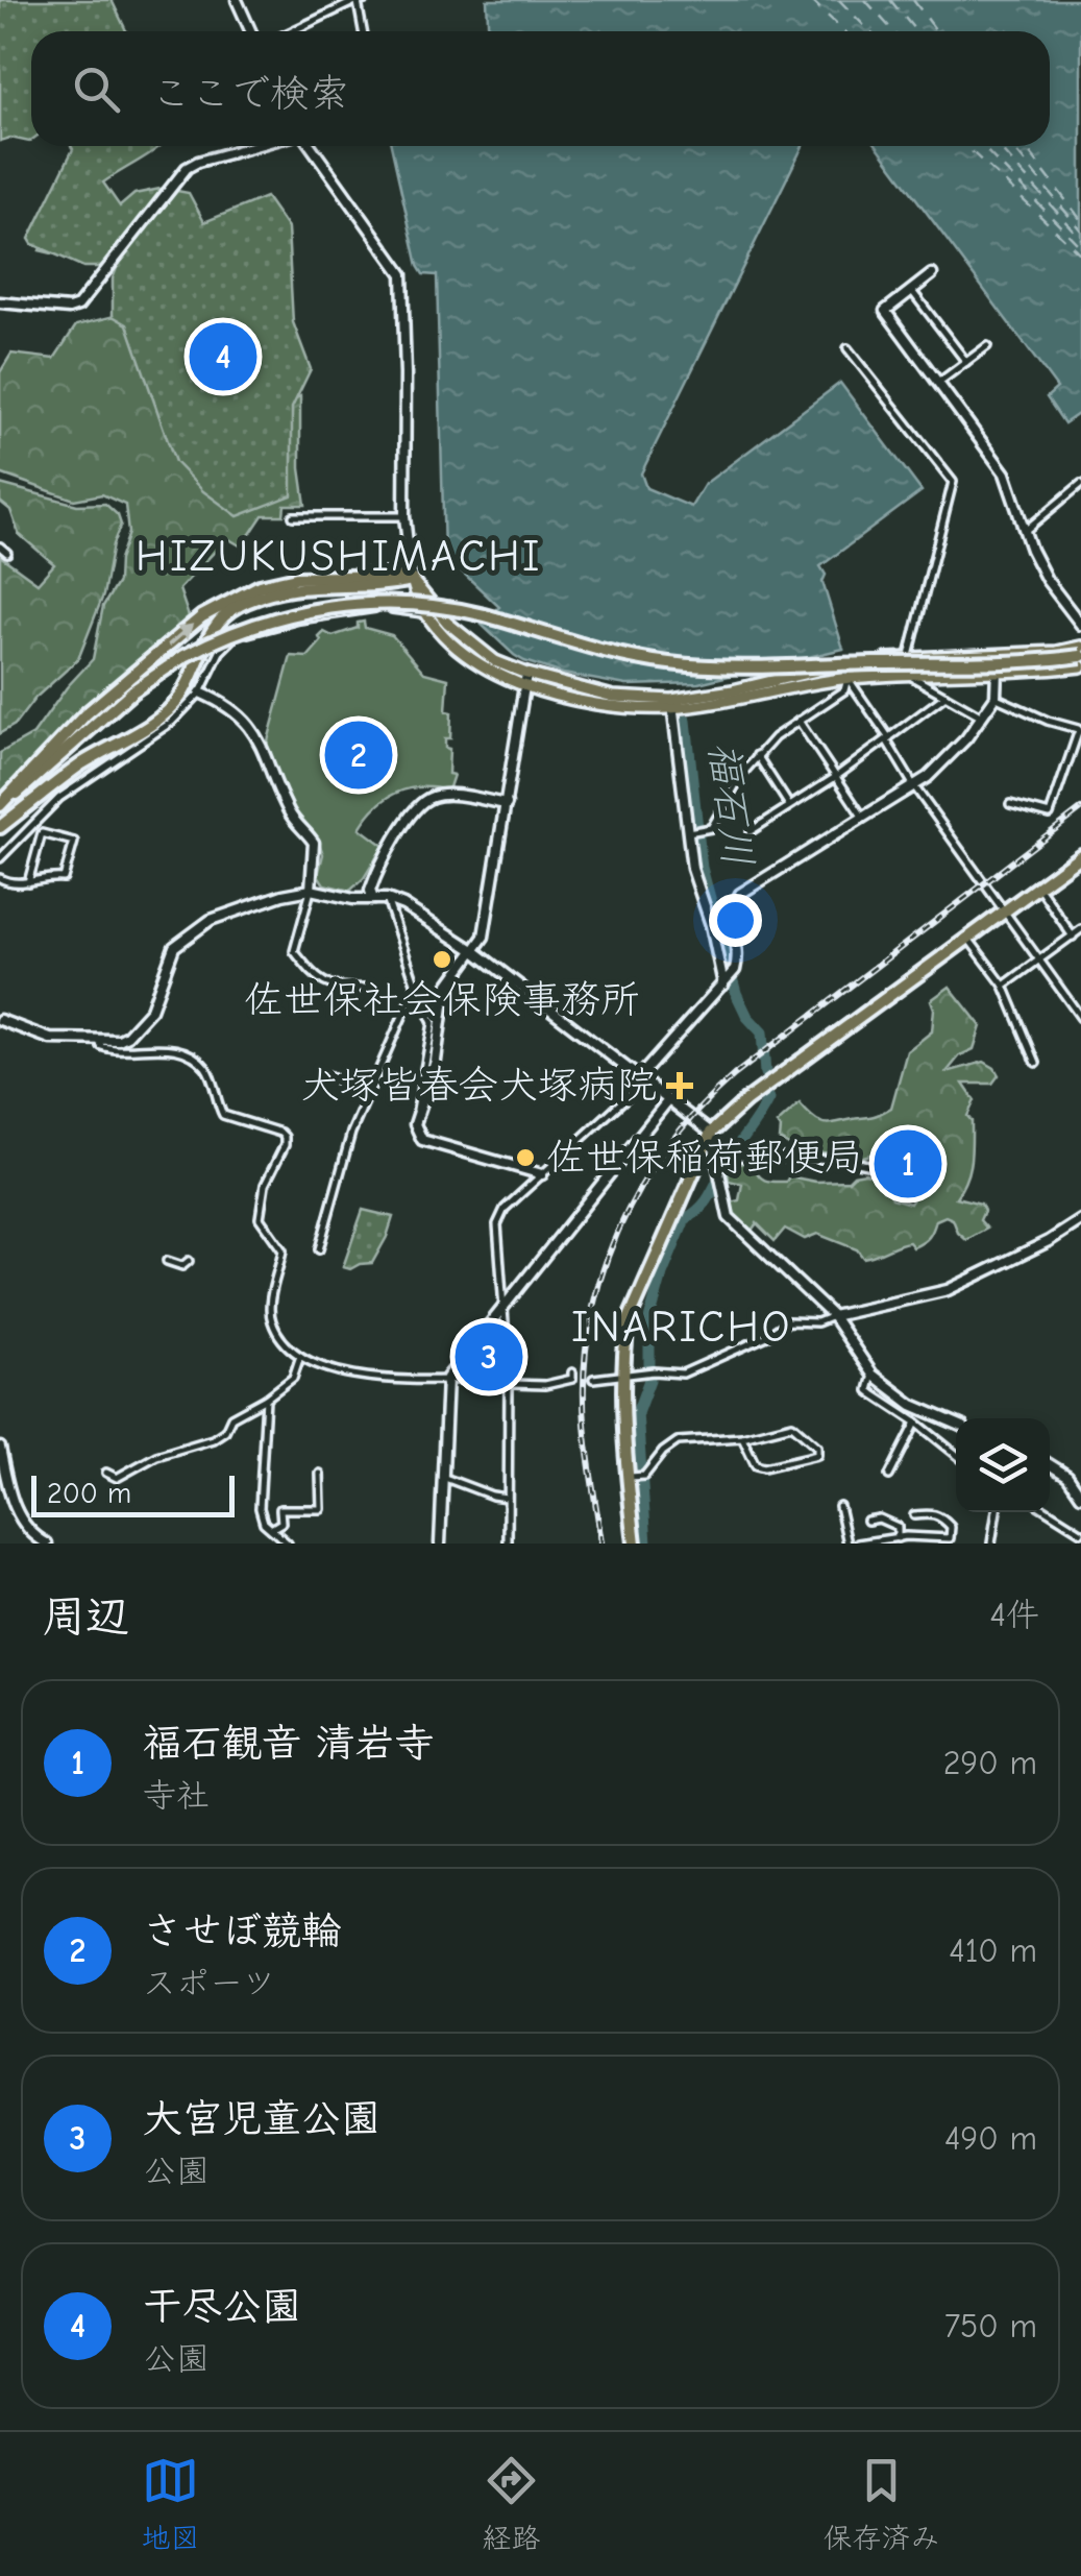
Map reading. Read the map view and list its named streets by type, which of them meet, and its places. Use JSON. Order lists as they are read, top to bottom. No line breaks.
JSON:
{"districts":["HIZUKUSHIMACHI","INARICHO"],"water":["福石川"],"places":{"other":["佐世保社会保険事務所","佐世保稲荷郵便局"],"health":["犬塚皆春会犬塚病院"]},"scale_bar":"200 m","page":{"search":"ここで検索","pins":["4","2","1","3"],"scale":"200 m","heading":["周辺","4件"],"list":[{"mark":"1","name":"福石観音 清岩寺","note":"寺社","value":"290 m"},{"mark":"2","name":"させぼ競輪","note":"スポーツ","value":"410 m"},{"mark":"3","name":"大宮児童公園","note":"公園","value":"490 m"},{"mark":"4","name":"干尽公園","note":"公園","value":"750 m"}],"nav":["地図","経路","保存済み"]}}
